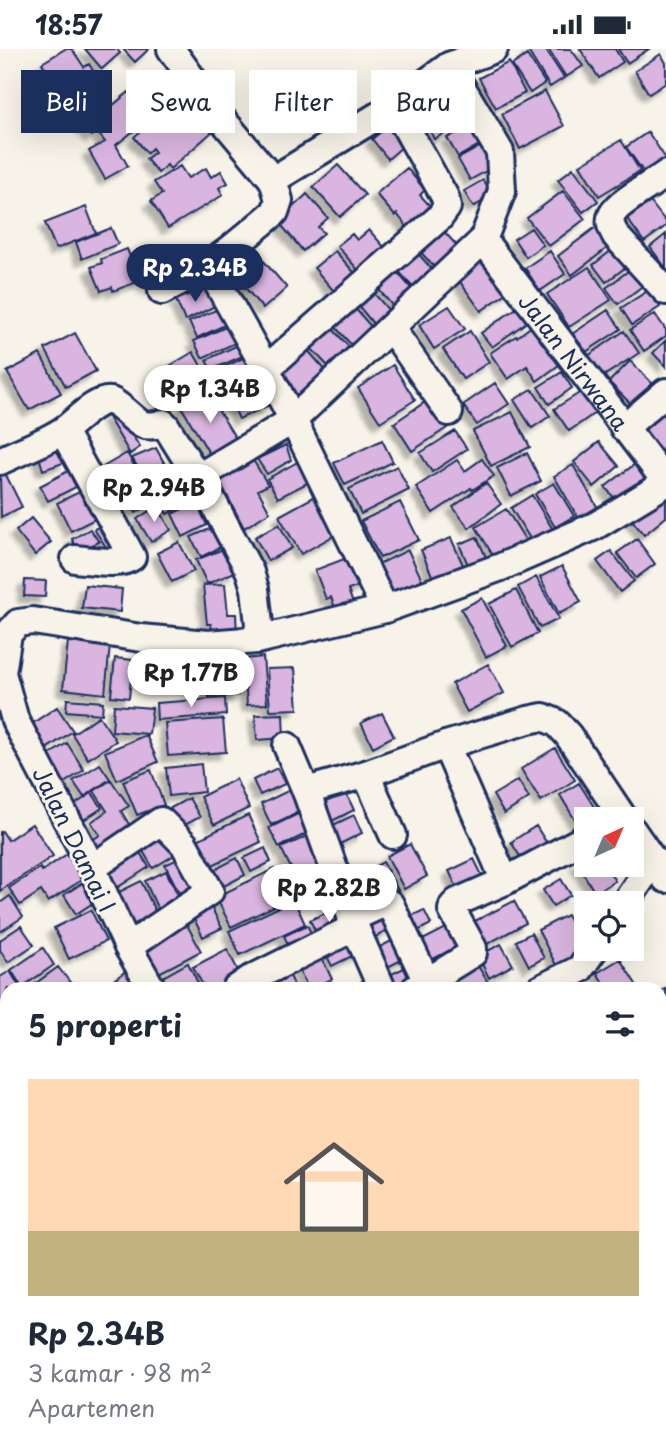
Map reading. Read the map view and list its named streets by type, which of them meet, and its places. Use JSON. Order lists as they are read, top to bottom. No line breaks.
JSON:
{"streets":{"street":["Jalan Nirwana","Jalan Damai I"]},"north":"top right","page":{"status":"18:57","chip":["Beli","Sewa","Filter","Baru"],"price":["Rp 2.34B","Rp 1.34B","Rp 2.94B","Rp 1.77B","Rp 2.82B"],"heading":"5 properti","list":[{"name":"Rp 2.34B","note":"3 kamar · 98 m² · Apartemen"}]}}
